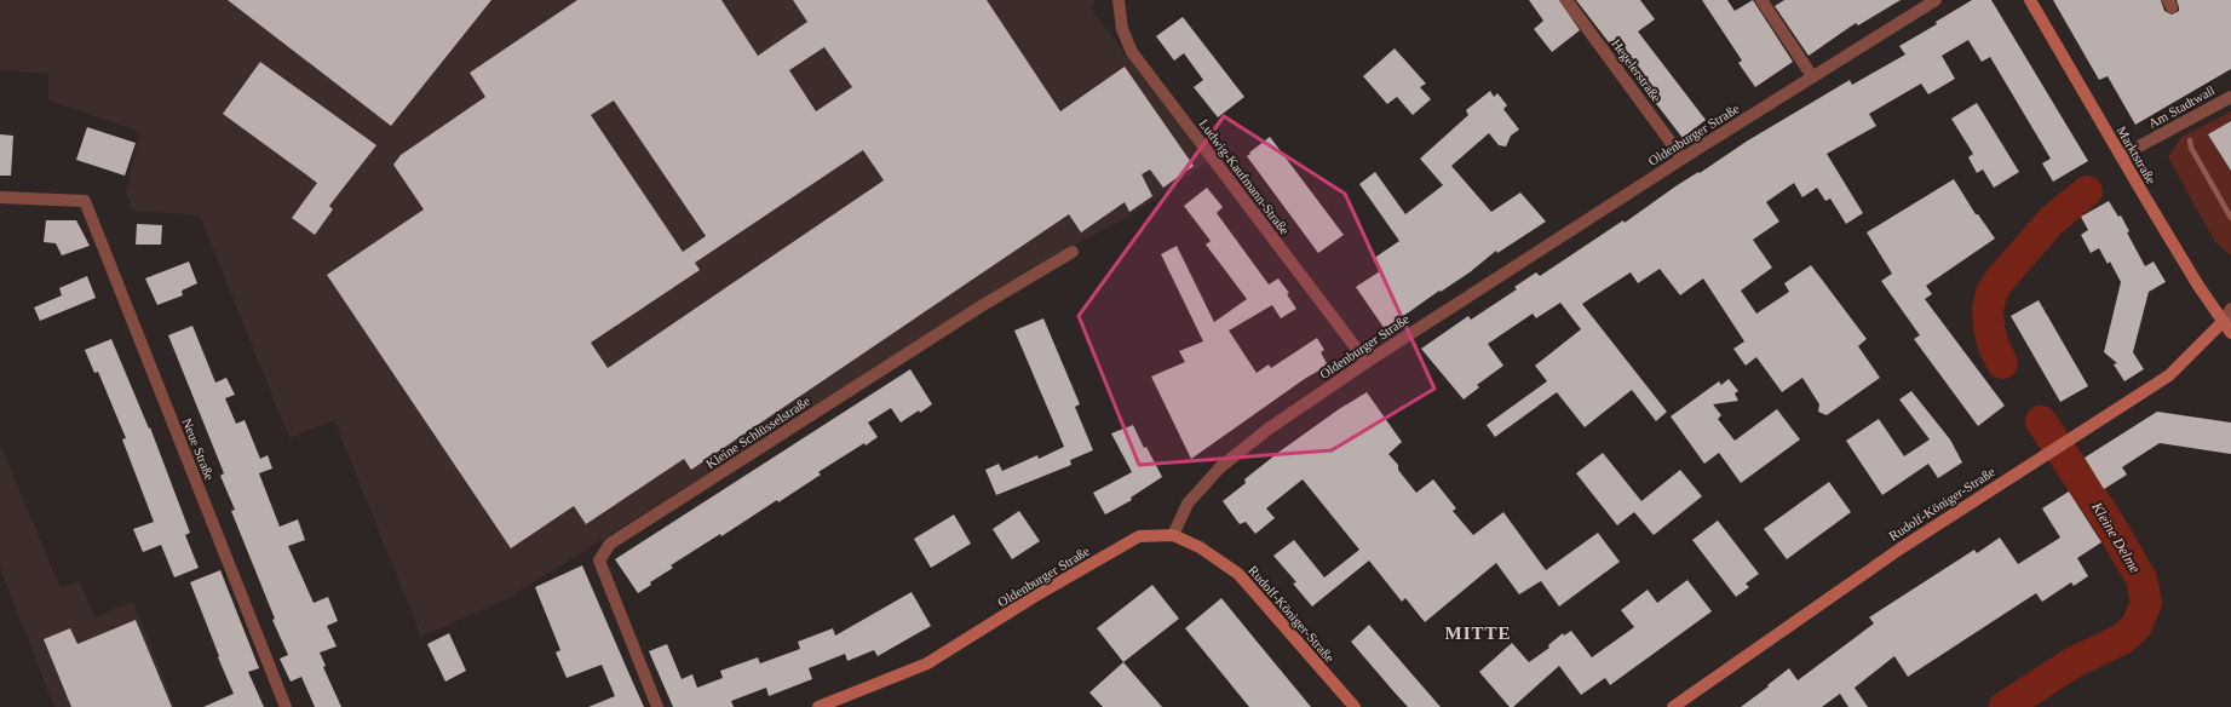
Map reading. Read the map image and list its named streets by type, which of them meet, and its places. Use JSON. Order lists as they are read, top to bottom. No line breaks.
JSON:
{"streets":{"main road":["Oldenburger Straße","Marktstraße","Rudolf-Königer-Straße"],"street":["Hegelerstraße","Am Stadtwall","Ludwig-Kaufmann-Straße","Kleine Schlüsselstraße","Neue Straße"]},"crossings":[["Hegelerstraße","Oldenburger Straße"],["Am Stadtwall","Marktstraße"],["Oldenburger Straße","Ludwig-Kaufmann-Straße"],["Oldenburger Straße","Rudolf-Königer-Straße"],["Marktstraße","Rudolf-Königer-Straße"]],"districts":["MITTE"],"water":["Kleine Delme"]}
